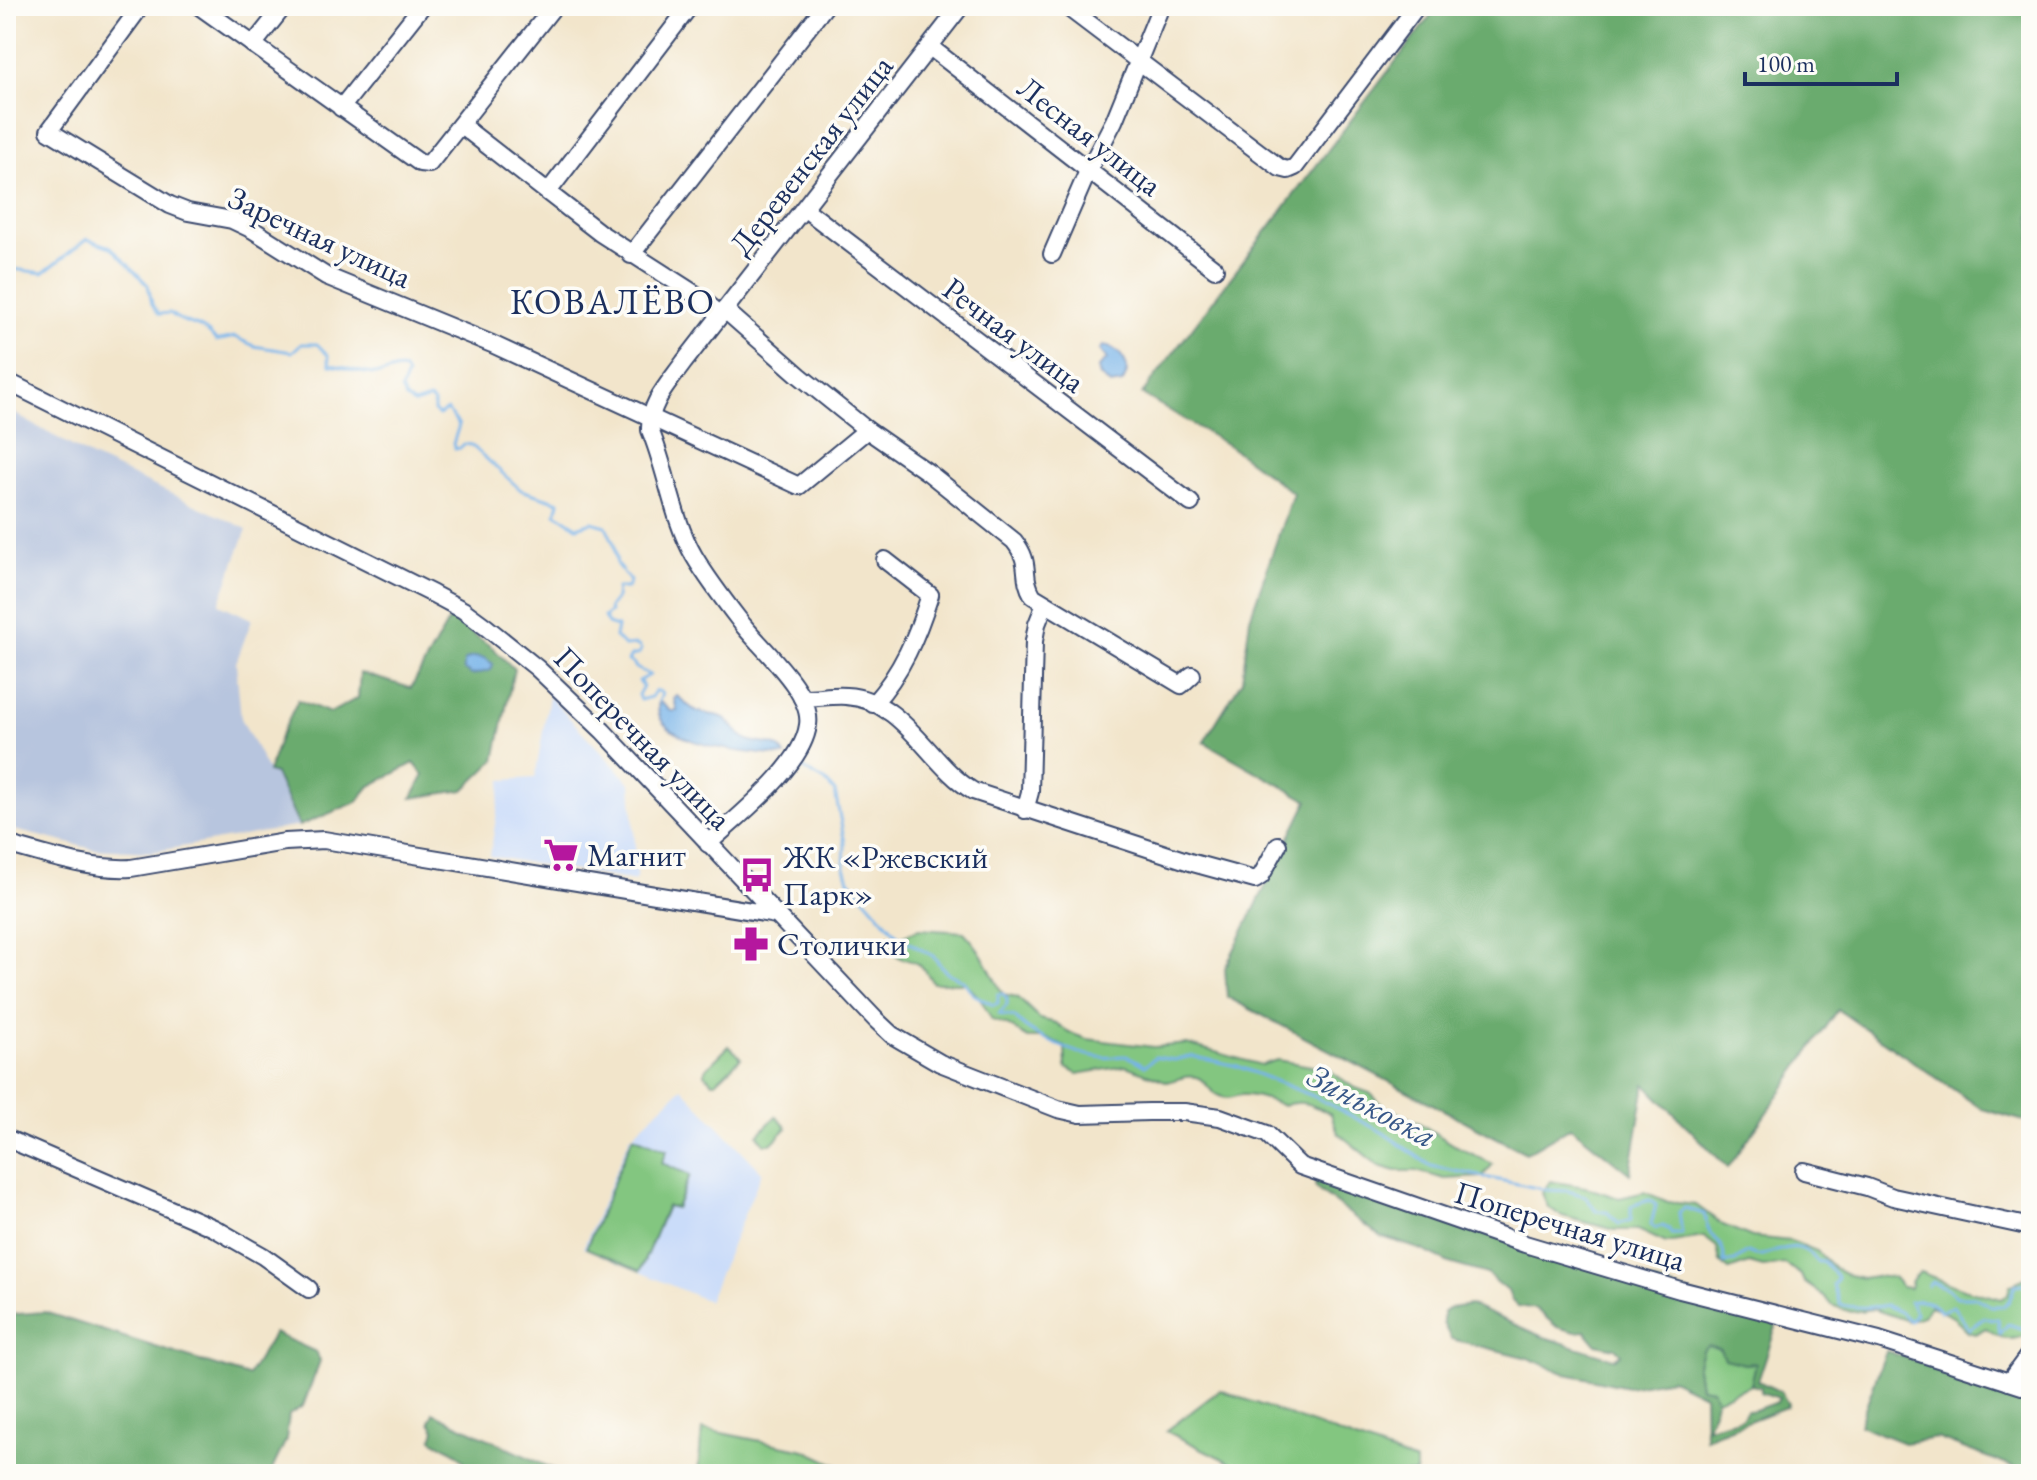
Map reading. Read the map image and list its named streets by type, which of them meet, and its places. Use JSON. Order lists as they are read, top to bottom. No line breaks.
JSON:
{"streets":{"street":["Лесная улица","Деревенская улица","Заречная улица","Речная улица","Поперечная улица"]},"crossings":[["Лесная улица","Деревенская улица"],["Деревенская улица","Заречная улица"],["Деревенская улица","Речная улица"]],"districts":["КОВАЛЁВО"],"water":["Зиньковка"],"places":{"supermarket":["Магнит"],"bus stop":["ЖК «Ржевский Парк»"],"pharmacy":["Столички"]},"scale_bar":"100 m"}
